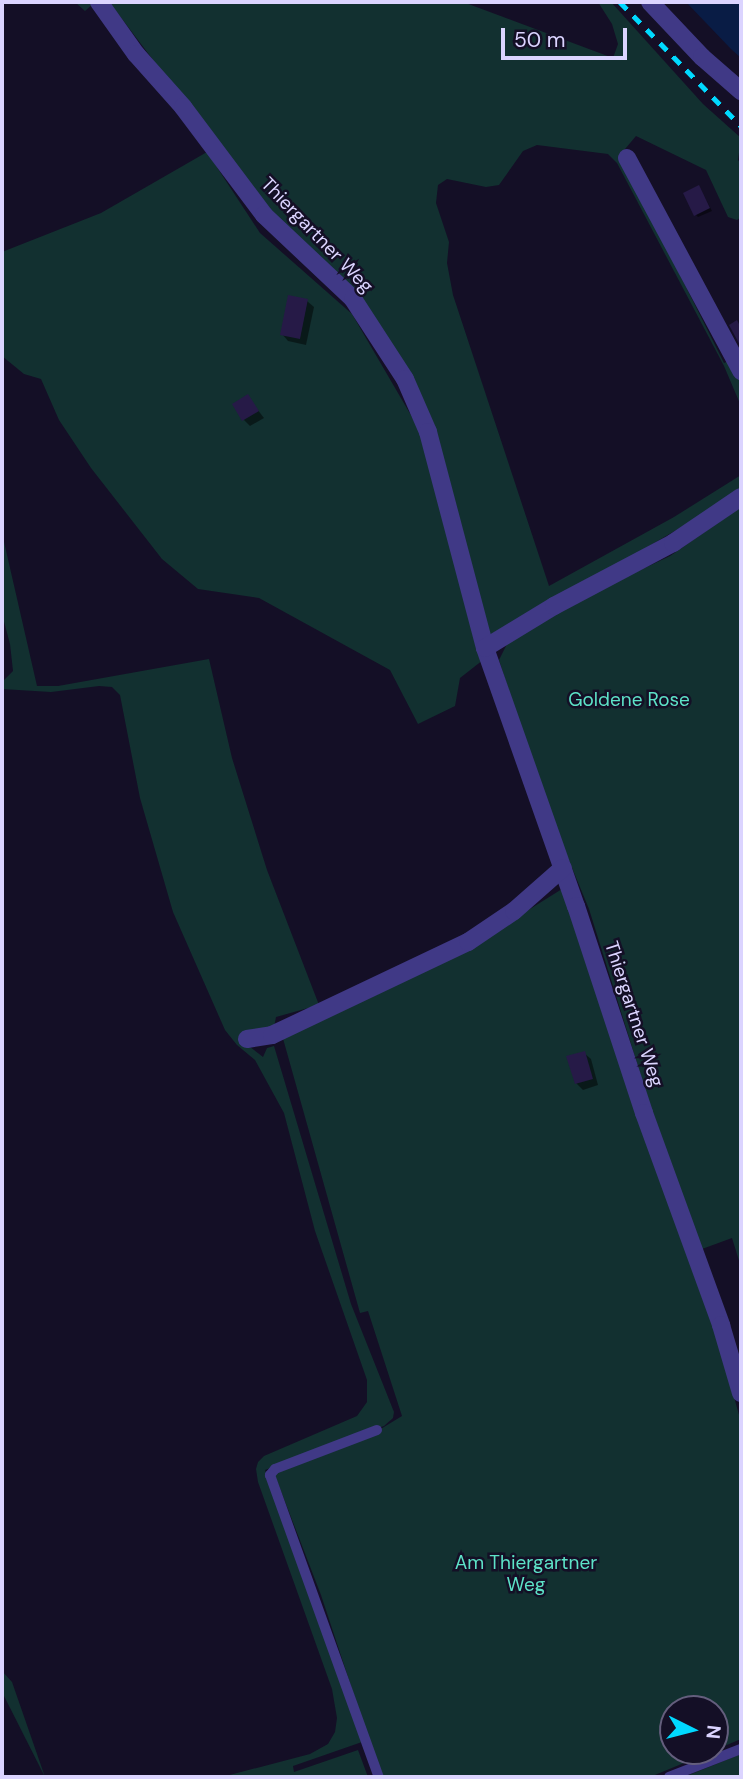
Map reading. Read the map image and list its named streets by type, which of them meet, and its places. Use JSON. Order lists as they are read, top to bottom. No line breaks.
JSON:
{"streets":{"street":["Thiergartner Weg"]},"parks":["Goldene Rose","Am Thiergartner Weg"],"scale_bar":"50 m","north":"right"}
